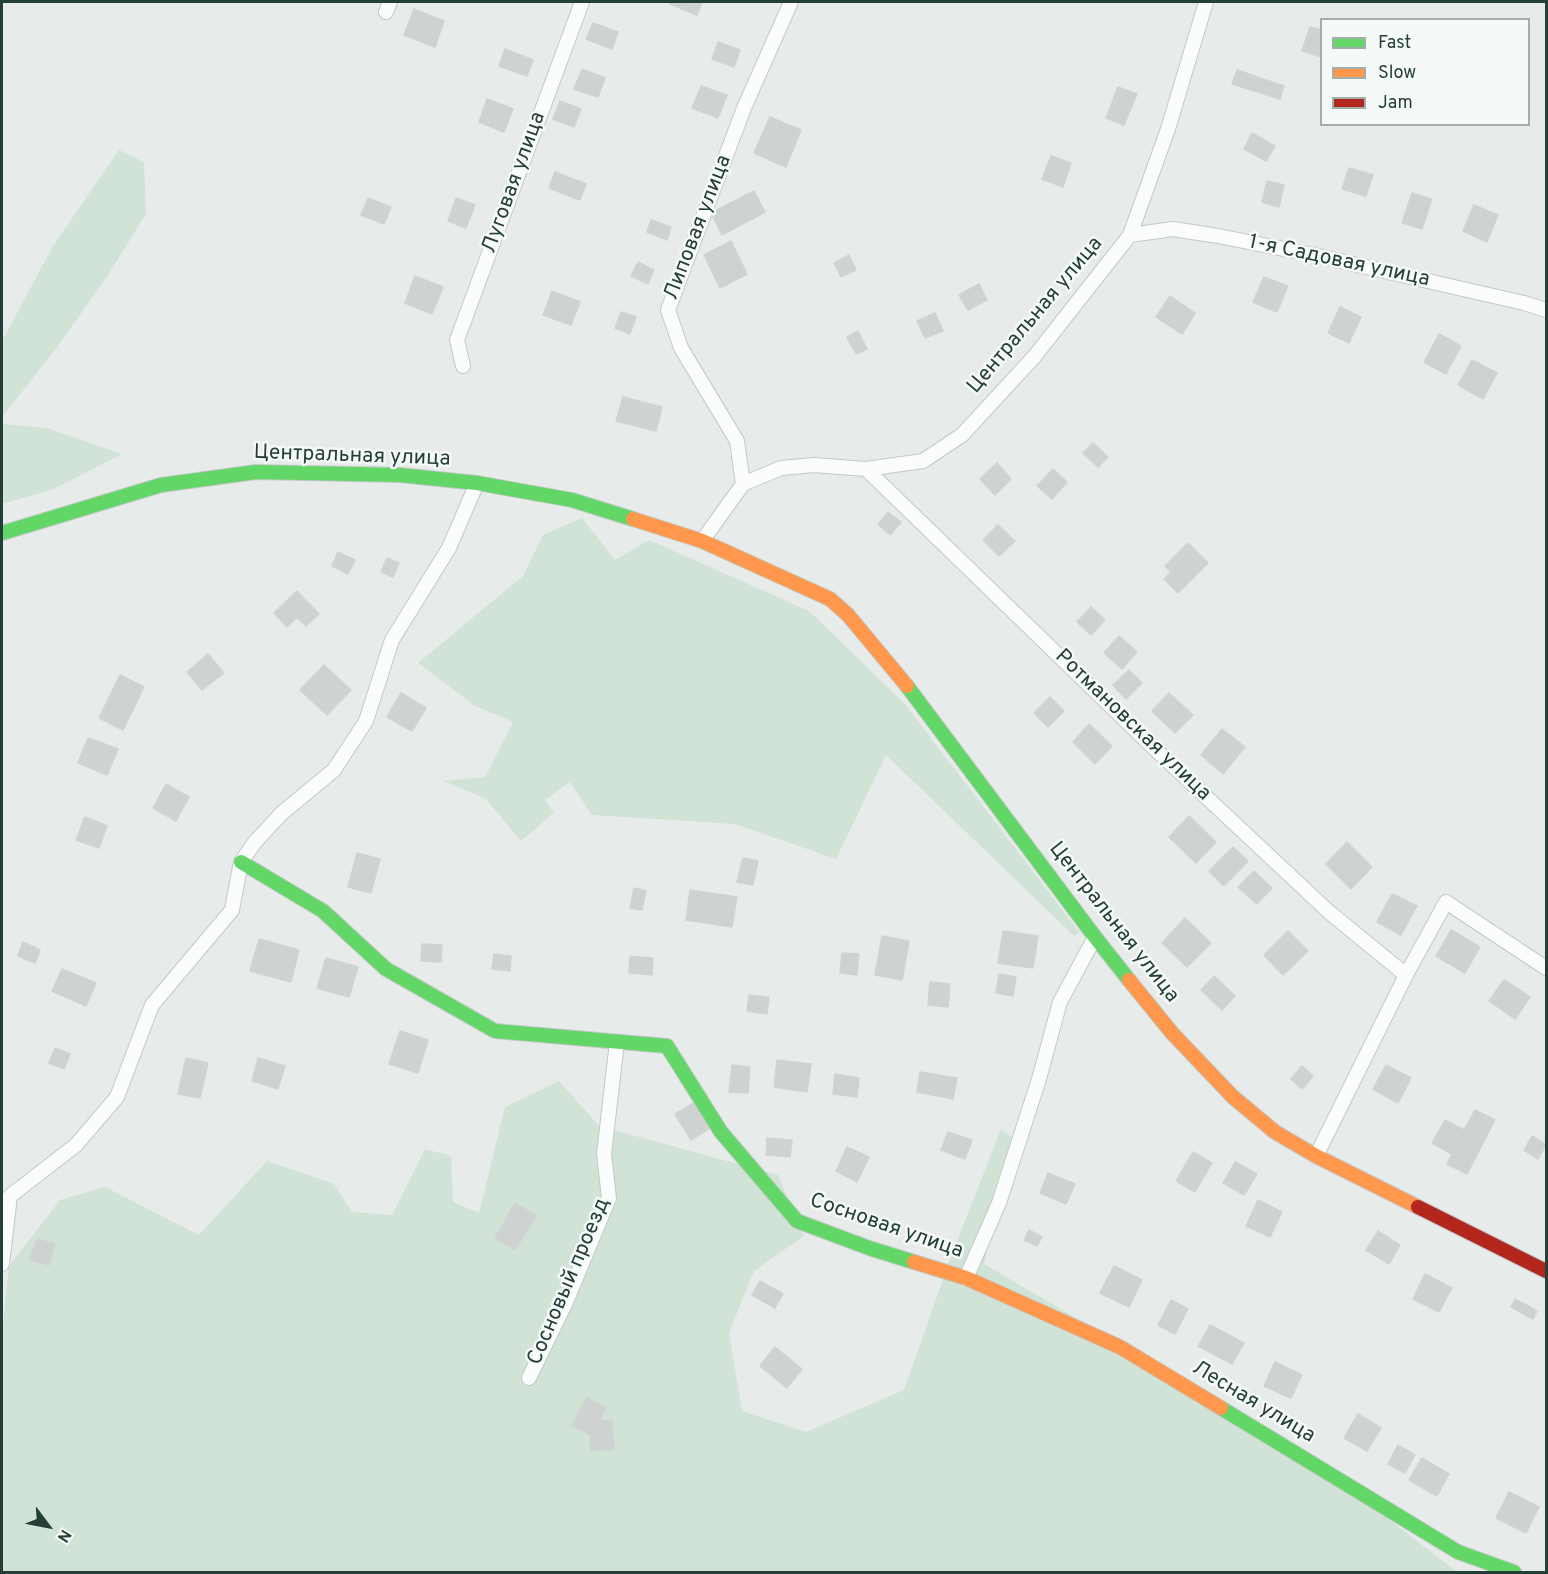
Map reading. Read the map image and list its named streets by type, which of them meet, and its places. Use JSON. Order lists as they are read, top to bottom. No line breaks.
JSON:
{"streets":{"street":["Луговая улица","Липовая улица","1-я Садовая улица","Центральная улица","Ротмановская улица","Сосновая улица","Сосновый проезд","Лесная улица"]},"crossings":[["Липовая улица","Центральная улица"],["1-я Садовая улица","Центральная улица"],["Центральная улица","Ротмановская улица"],["Центральная улица","Сосновая улица"],["Сосновая улица","Сосновый проезд"],["Сосновая улица","Лесная улица"]],"legend":["Fast","Slow","Jam"],"north":"bottom right"}
